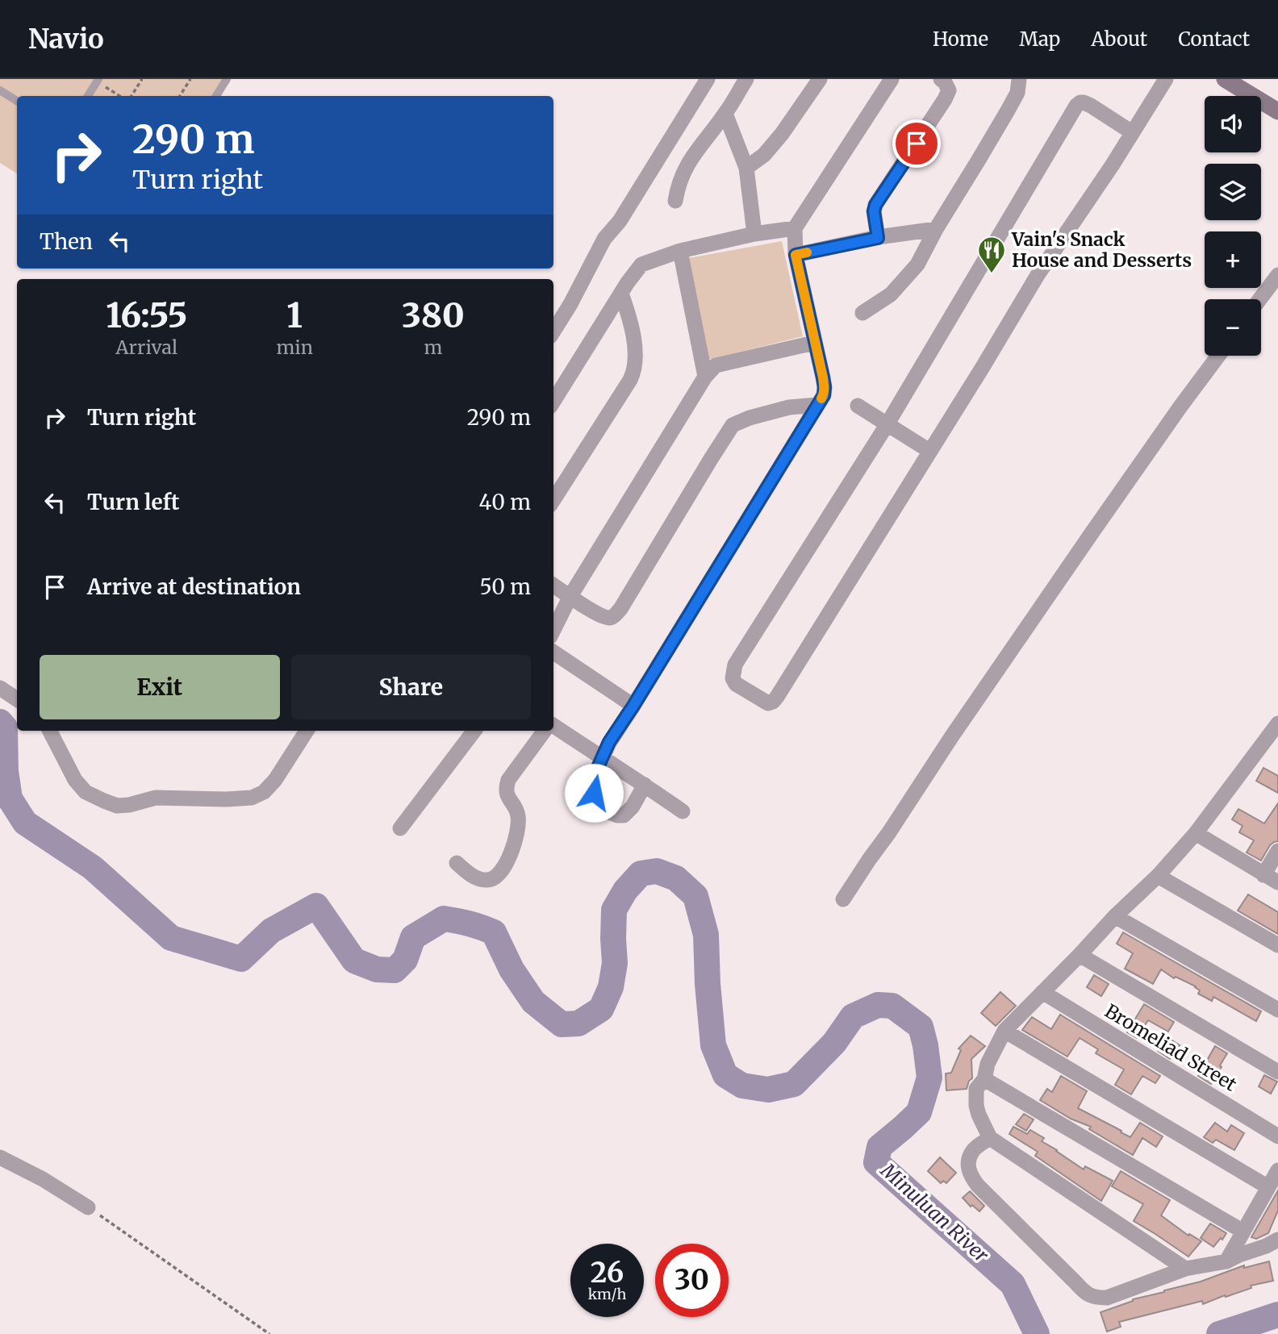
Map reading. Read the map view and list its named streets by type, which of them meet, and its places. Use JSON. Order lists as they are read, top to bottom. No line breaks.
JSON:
{"streets":{"street":["Bromeliad Street"]},"water":["Minuluan River"],"places":{"restaurant":["Vain's Snack House and Desserts"]},"page":{"header":"Navio","nav":["Home","Map","About","Contact"],"map_buttons":["+","−"],"turn":["290 m","Turn right"],"then":"Then","eta":["16:55","Arrival","1","min","380","m"],"list":[{"name":"Turn right","value":"290 m"},{"name":"Turn left","value":"40 m"},{"name":"Arrive at destination","value":"50 m"}],"buttons":["Exit","Share"],"speed":"26 km/h","limit":"30"}}
